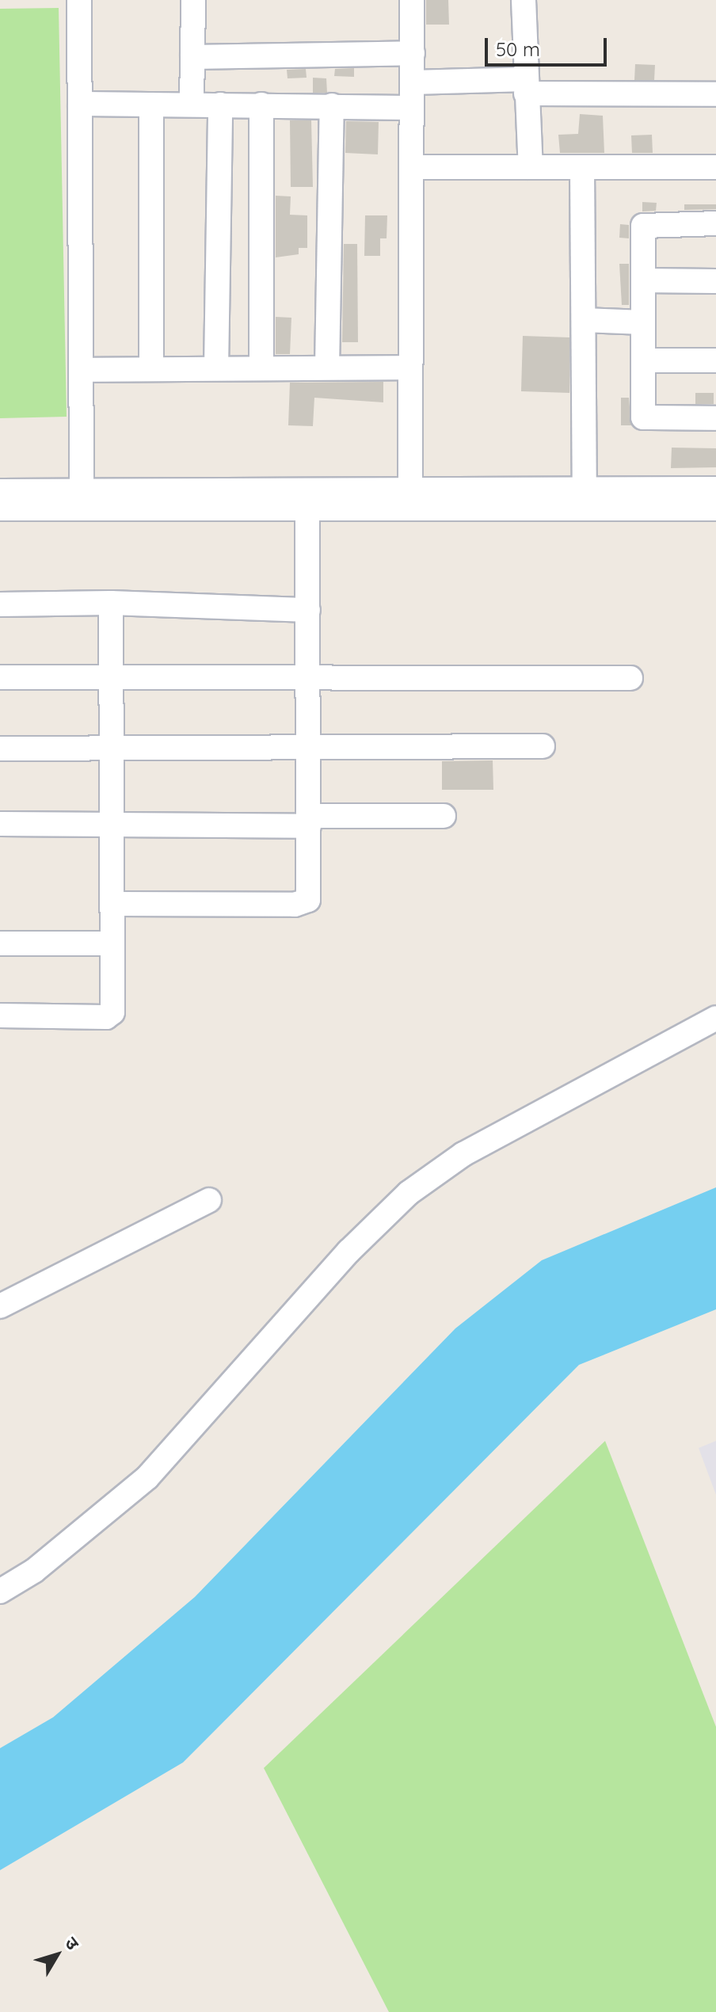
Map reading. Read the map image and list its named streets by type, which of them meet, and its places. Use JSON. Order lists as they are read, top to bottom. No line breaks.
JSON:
{"scale_bar":"50 m","north":"top right"}
